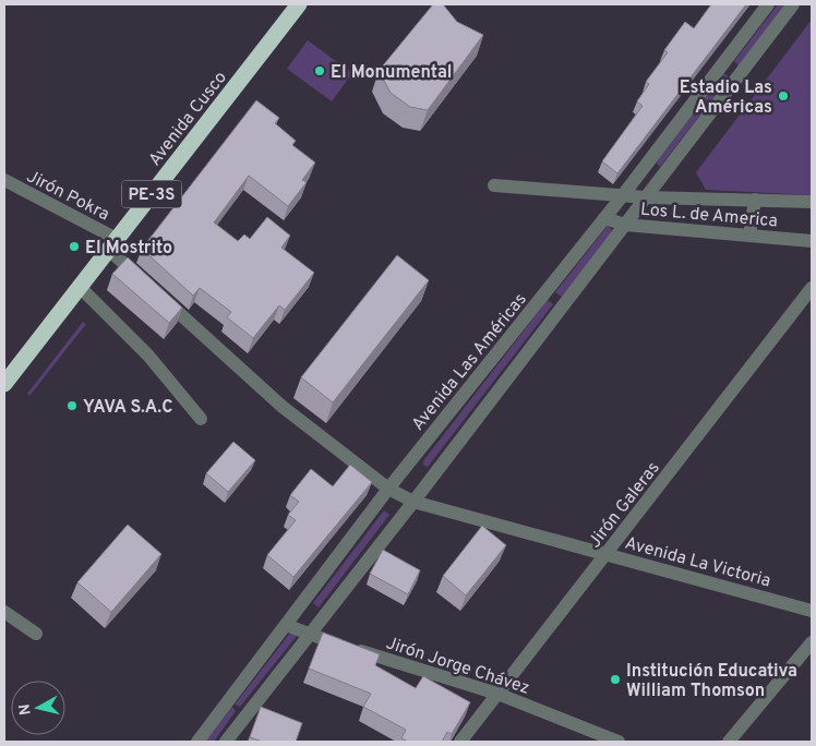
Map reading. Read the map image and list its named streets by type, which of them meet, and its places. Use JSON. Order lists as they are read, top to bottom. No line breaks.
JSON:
{"streets":{"highway":["Avenida Cusco","PE-3S"],"street":["Jirón Pokra","Los L. de America","Avenida Las Américas","Jirón Galeras","Avenida La Victoria","Jirón Jorge Chávez"]},"crossings":[["Avenida Cusco","Jirón Pokra"],["Jirón Pokra","Avenida La Victoria"],["Los L. de America","Avenida Las Américas"],["Avenida Las Américas","Avenida La Victoria"],["Avenida Las Américas","Jirón Jorge Chávez"],["Jirón Galeras","Avenida La Victoria"],["Jirón Galeras","Jirón Jorge Chávez"]],"places":["El Monumental","Estadio Las Américas","El Mostrito","YAVA S.A.C","Institución Educativa William Thomson"],"north":"left"}
